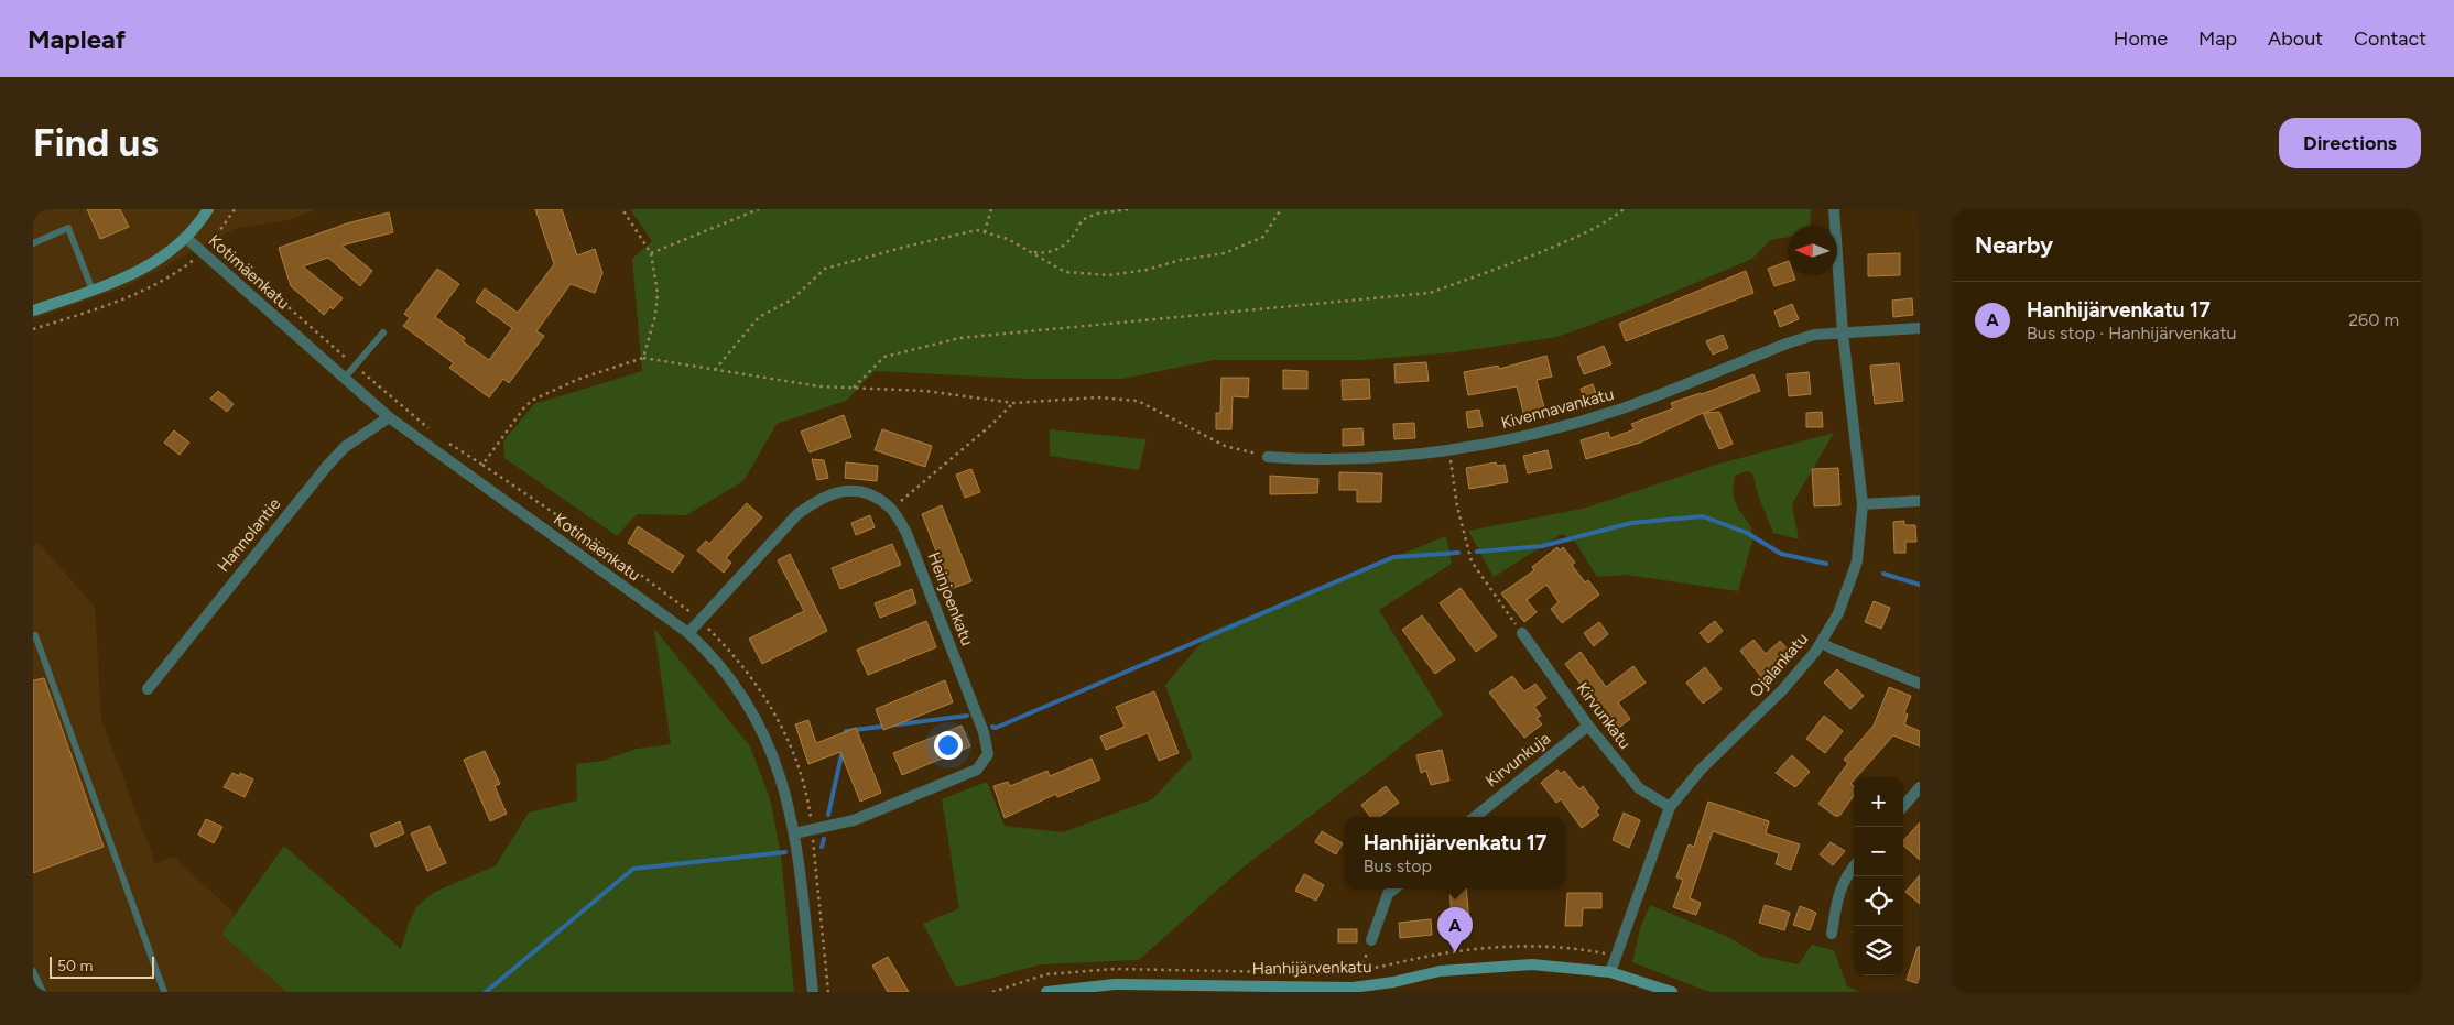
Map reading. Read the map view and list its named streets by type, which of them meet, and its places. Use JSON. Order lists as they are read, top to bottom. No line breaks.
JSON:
{"streets":{"street":["Kotimäenkatu","Kivennavankatu","Hannolantie","Heinjoenkatu","Ojalankatu","Kirvunkatu","Kirvunkuja","Hanhijärvenkatu"]},"crossings":[["Kotimäenkatu","Hannolantie"],["Kotimäenkatu","Heinjoenkatu"],["Kivennavankatu","Ojalankatu"],["Ojalankatu","Kirvunkatu"],["Ojalankatu","Hanhijärvenkatu"],["Kirvunkatu","Kirvunkuja"]],"scale_bar":"50 m","north":"left","page":{"header":"Mapleaf","nav":["Home","Map","About","Contact"],"buttons":"Directions","title":"Find us","heading":"Nearby","list":[{"mark":"A","name":"Hanhijärvenkatu 17","note":"Bus stop · Hanhijärvenkatu","value":"260 m"}],"map_buttons":["+","−"],"popup":["Hanhijärvenkatu 17","Bus stop"],"pins":"A","scale":"50 m"}}
